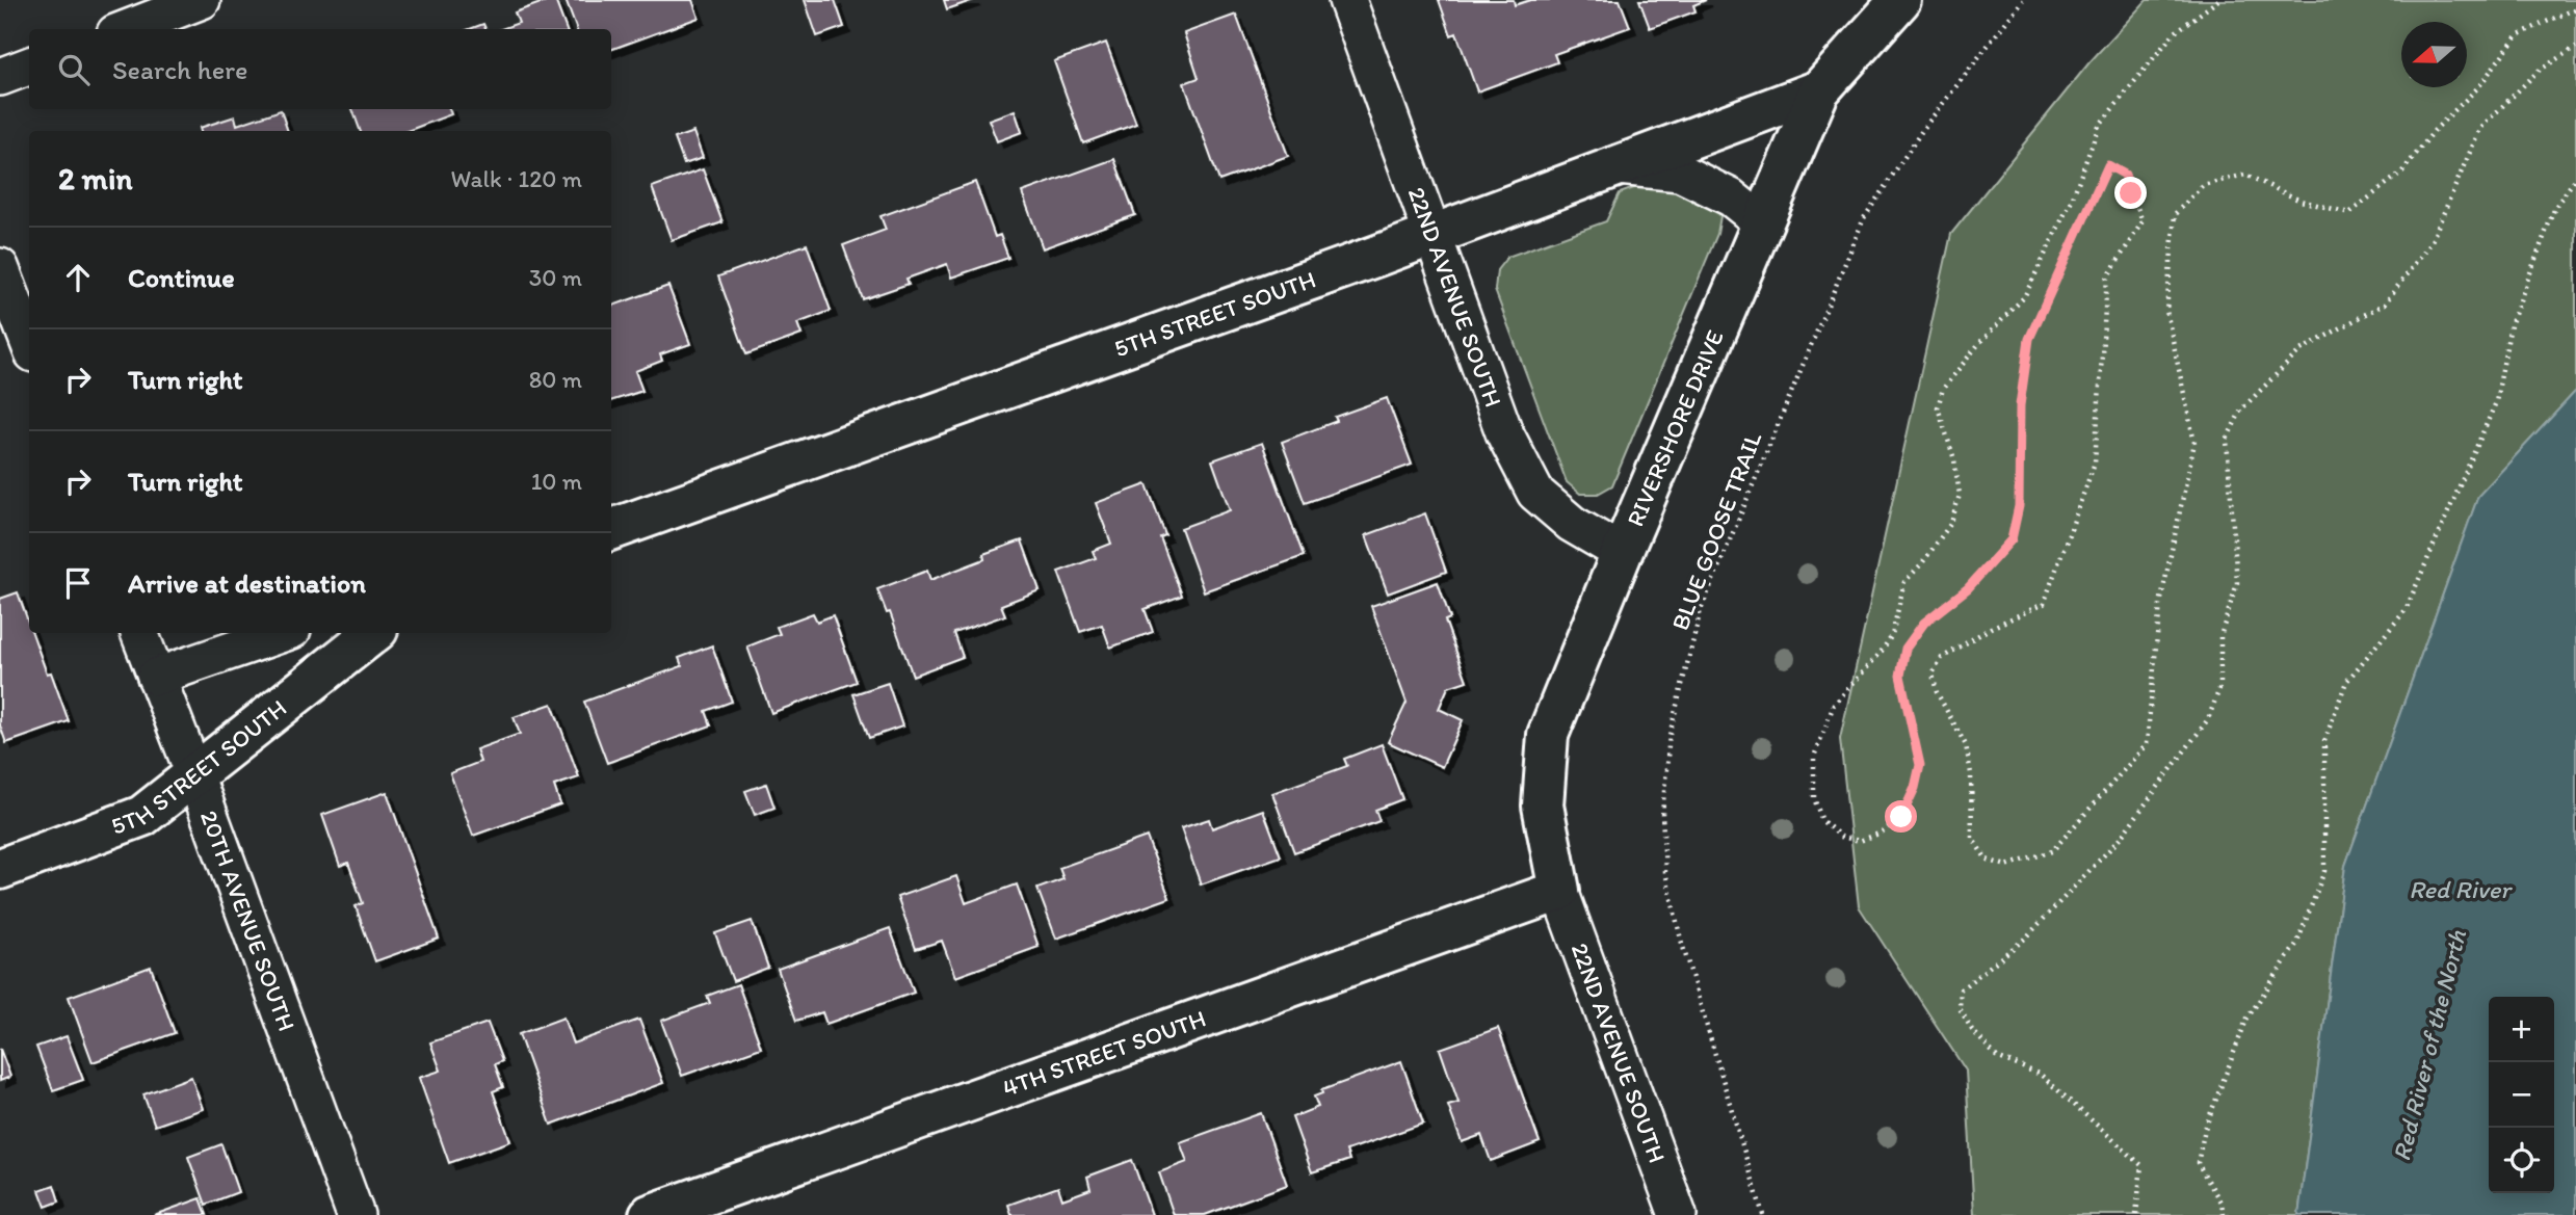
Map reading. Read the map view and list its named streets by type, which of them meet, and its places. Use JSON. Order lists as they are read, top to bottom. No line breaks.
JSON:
{"streets":{"street":["22ND AVENUE SOUTH","5TH STREET SOUTH","RIVERSHORE DRIVE","20TH AVENUE SOUTH","4TH STREET SOUTH"],"path":["BLUE GOOSE TRAIL"]},"crossings":[["22ND AVENUE SOUTH","5TH STREET SOUTH"],["22ND AVENUE SOUTH","RIVERSHORE DRIVE"],["22ND AVENUE SOUTH","4TH STREET SOUTH"],["5TH STREET SOUTH","RIVERSHORE DRIVE"],["5TH STREET SOUTH","20TH AVENUE SOUTH"],["RIVERSHORE DRIVE","4TH STREET SOUTH"]],"water":["Red River","Red River of the North"],"north":"left","page":{"search":"Search here","heading":["2 min","Walk · 120 m"],"list":[["Continue","30 m"],["Turn right","80 m"],["Turn right","10 m"],"Arrive at destination"],"map_buttons":["+","−"]}}
